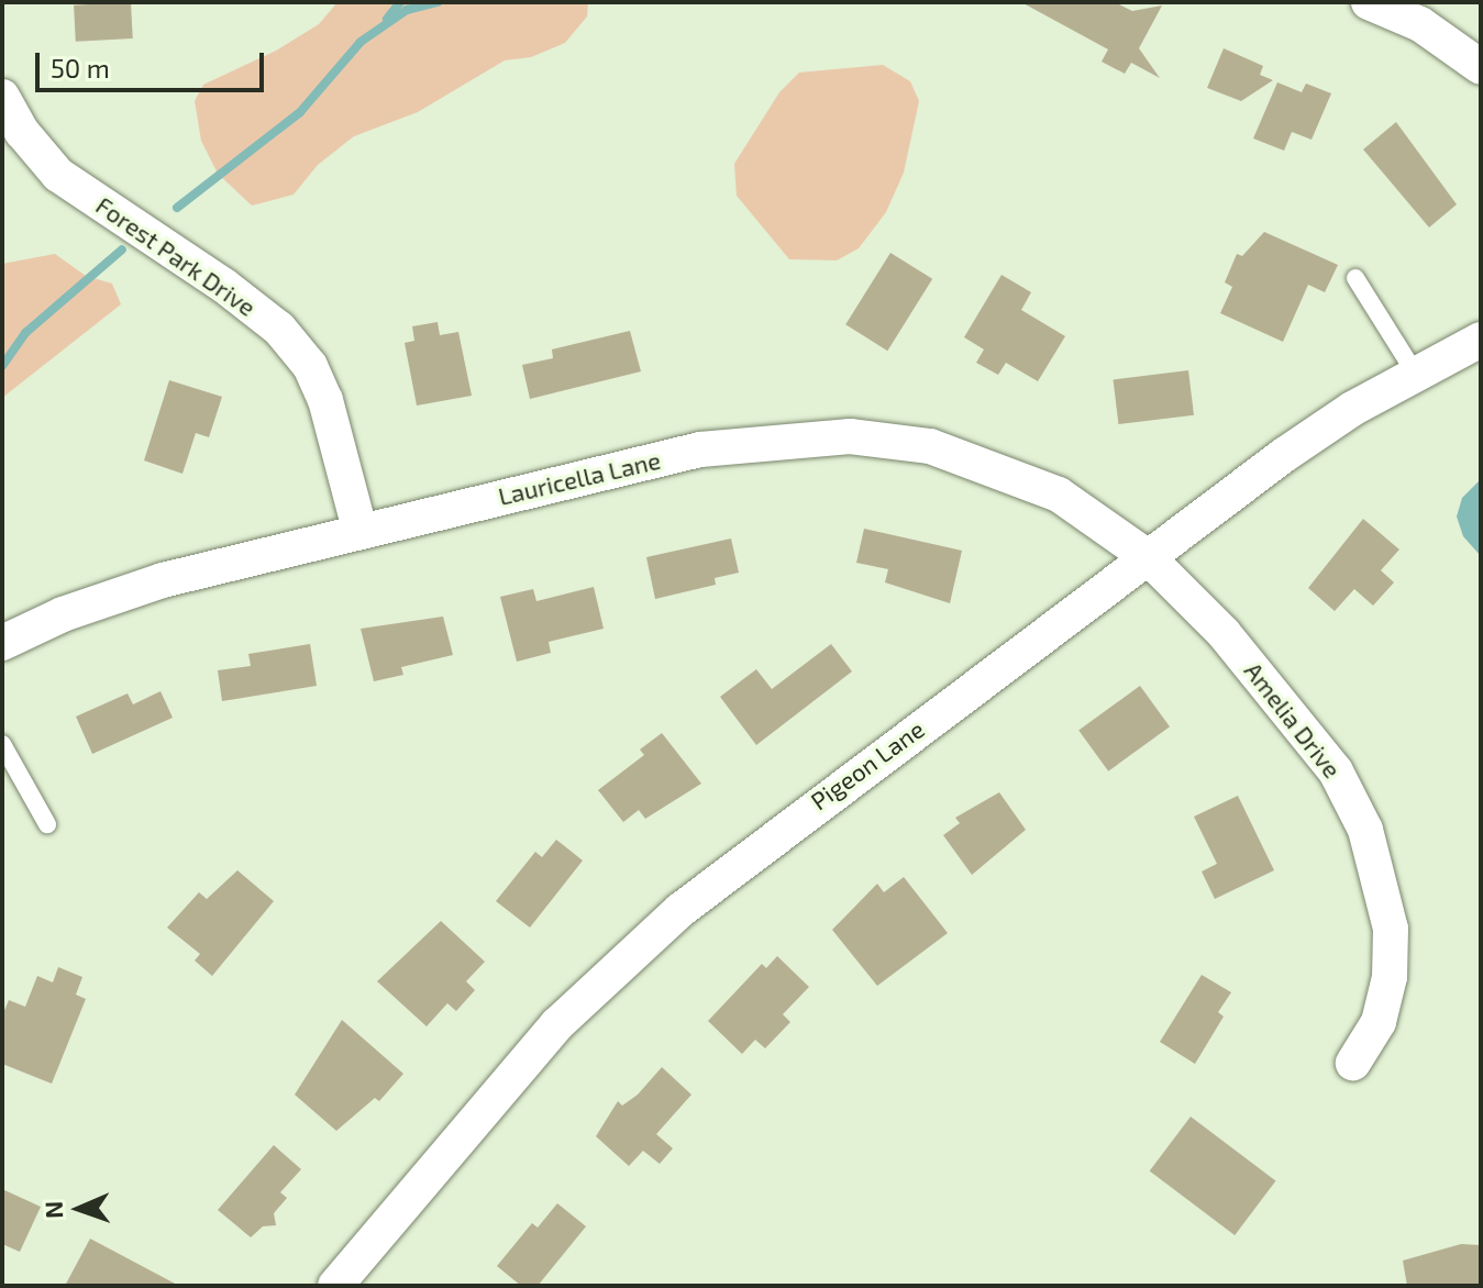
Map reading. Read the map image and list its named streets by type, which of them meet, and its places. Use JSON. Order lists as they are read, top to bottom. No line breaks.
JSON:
{"streets":{"street":["Forest Park Drive","Lauricella Lane","Amelia Drive","Pigeon Lane"]},"crossings":[["Forest Park Drive","Lauricella Lane"],["Lauricella Lane","Amelia Drive"],["Lauricella Lane","Pigeon Lane"],["Amelia Drive","Pigeon Lane"]],"scale_bar":"50 m","north":"left"}
